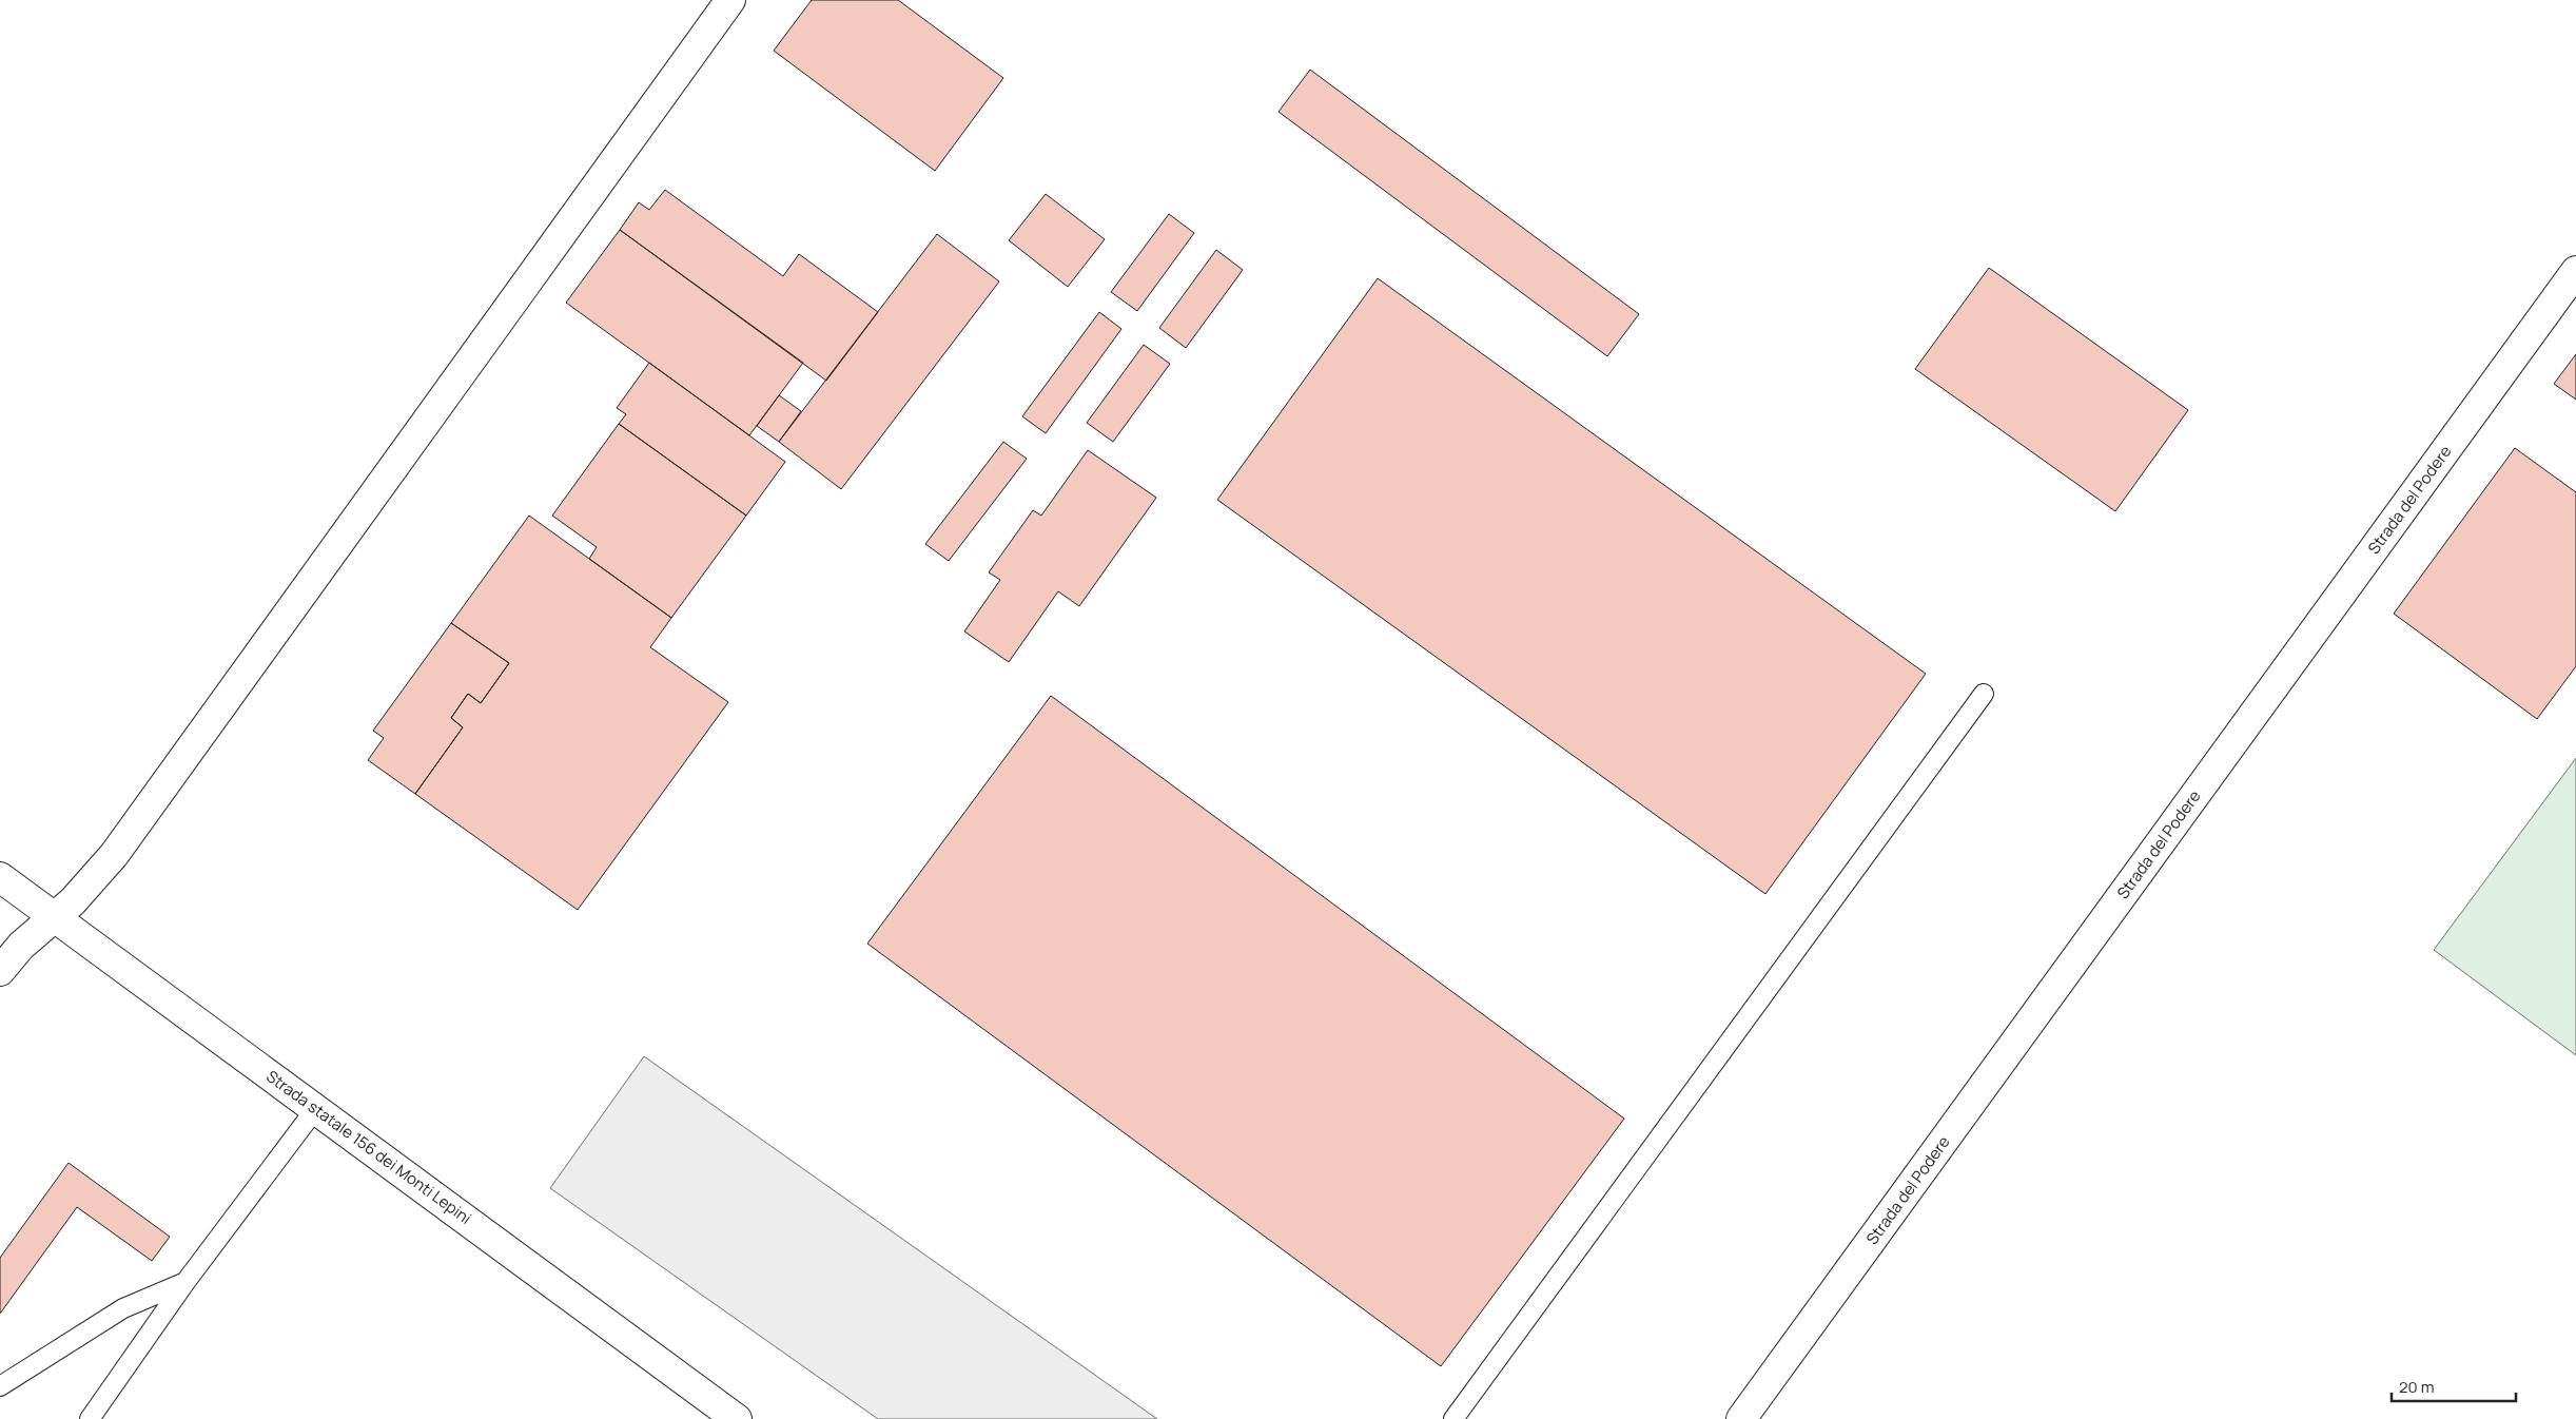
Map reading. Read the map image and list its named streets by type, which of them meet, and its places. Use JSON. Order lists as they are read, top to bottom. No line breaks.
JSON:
{"streets":{"street":["Strada del Podere","Strada statale 156 dei Monti Lepini"]},"scale_bar":"20 m"}
